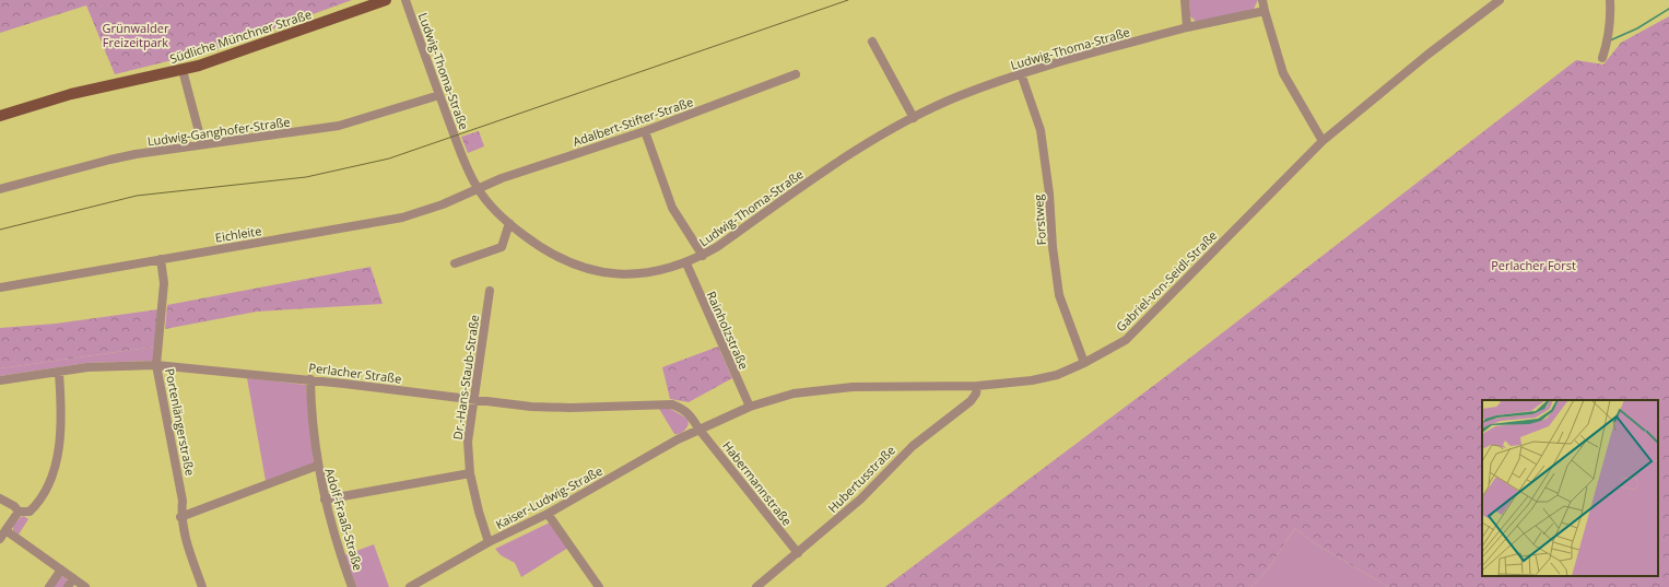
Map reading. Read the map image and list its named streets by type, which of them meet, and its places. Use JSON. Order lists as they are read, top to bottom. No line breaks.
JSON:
{"streets":{"main road":["Südliche Münchner Straße"],"street":["Ludwig-Thoma-Straße","Adalbert-Stifter-Straße","Ludwig-Ganghofer-Straße","Forstweg","Eichleite","Gabriel-von-Seidl-Straße","Rainholzstraße","Perlacher Straße","Dr.-Hans-Staub-Straße","Portenlängerstraße","Hubertusstraße","Habermannstraße","Kaiser-Ludwig-Straße","Adolf-Fraaß-Straße"]},"crossings":[["Ludwig-Thoma-Straße","Adalbert-Stifter-Straße"],["Ludwig-Thoma-Straße","Ludwig-Ganghofer-Straße"],["Ludwig-Thoma-Straße","Forstweg"],["Ludwig-Thoma-Straße","Eichleite"],["Ludwig-Thoma-Straße","Rainholzstraße"],["Adalbert-Stifter-Straße","Eichleite"],["Forstweg","Gabriel-von-Seidl-Straße"],["Eichleite","Portenlängerstraße"],["Gabriel-von-Seidl-Straße","Rainholzstraße"],["Gabriel-von-Seidl-Straße","Perlacher Straße"],["Gabriel-von-Seidl-Straße","Hubertusstraße"],["Gabriel-von-Seidl-Straße","Habermannstraße"],["Gabriel-von-Seidl-Straße","Kaiser-Ludwig-Straße"],["Perlacher Straße","Dr.-Hans-Staub-Straße"],["Perlacher Straße","Portenlängerstraße"],["Perlacher Straße","Habermannstraße"],["Perlacher Straße","Kaiser-Ludwig-Straße"],["Perlacher Straße","Adolf-Fraaß-Straße"],["Dr.-Hans-Staub-Straße","Kaiser-Ludwig-Straße"],["Hubertusstraße","Habermannstraße"],["Habermannstraße","Kaiser-Ludwig-Straße"]],"parks":["Grünwalder Freizeitpark","Perlacher Forst"]}
